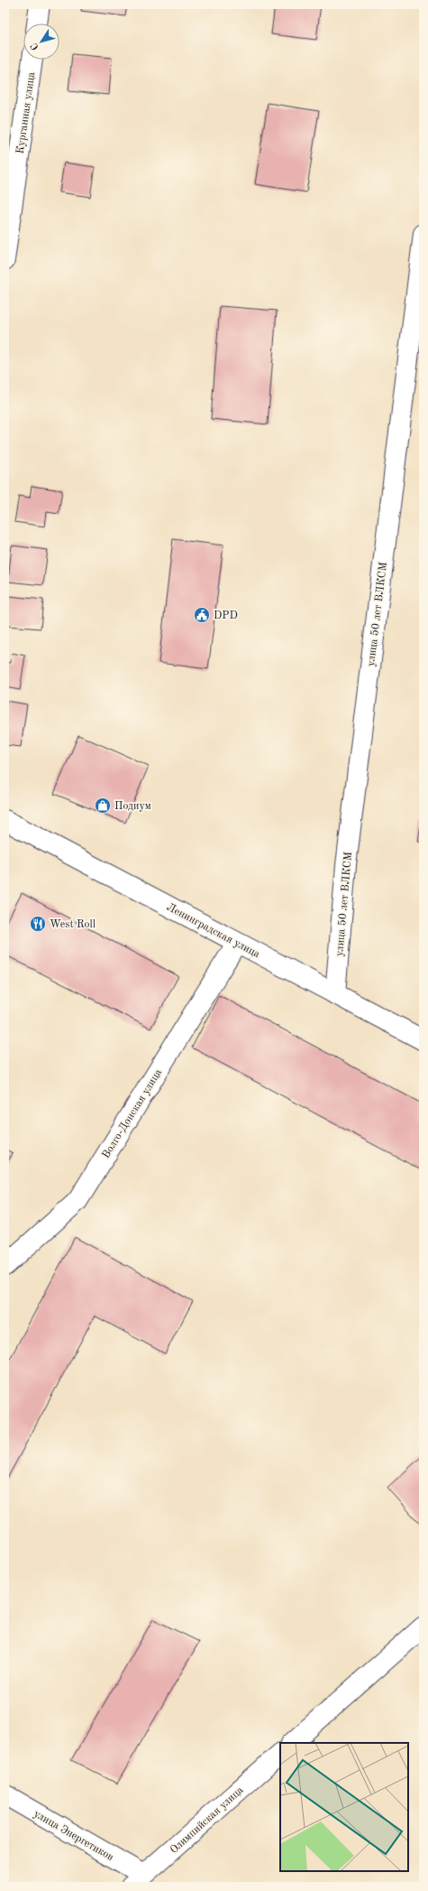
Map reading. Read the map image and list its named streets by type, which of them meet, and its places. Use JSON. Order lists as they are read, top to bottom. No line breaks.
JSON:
{"streets":{"street":["Курганная улица","улица 50 лет ВЛКСМ","Ленинградская улица","Волго-Донская улица","Олимпийская улица","улица Энергетиков"]},"crossings":[["улица 50 лет ВЛКСМ","Ленинградская улица"],["Ленинградская улица","Волго-Донская улица"],["Олимпийская улица","улица Энергетиков"]],"places":{"public building":["DPD"],"shop":["Подиум"],"restaurant":["West Roll"]},"north":"bottom left"}
